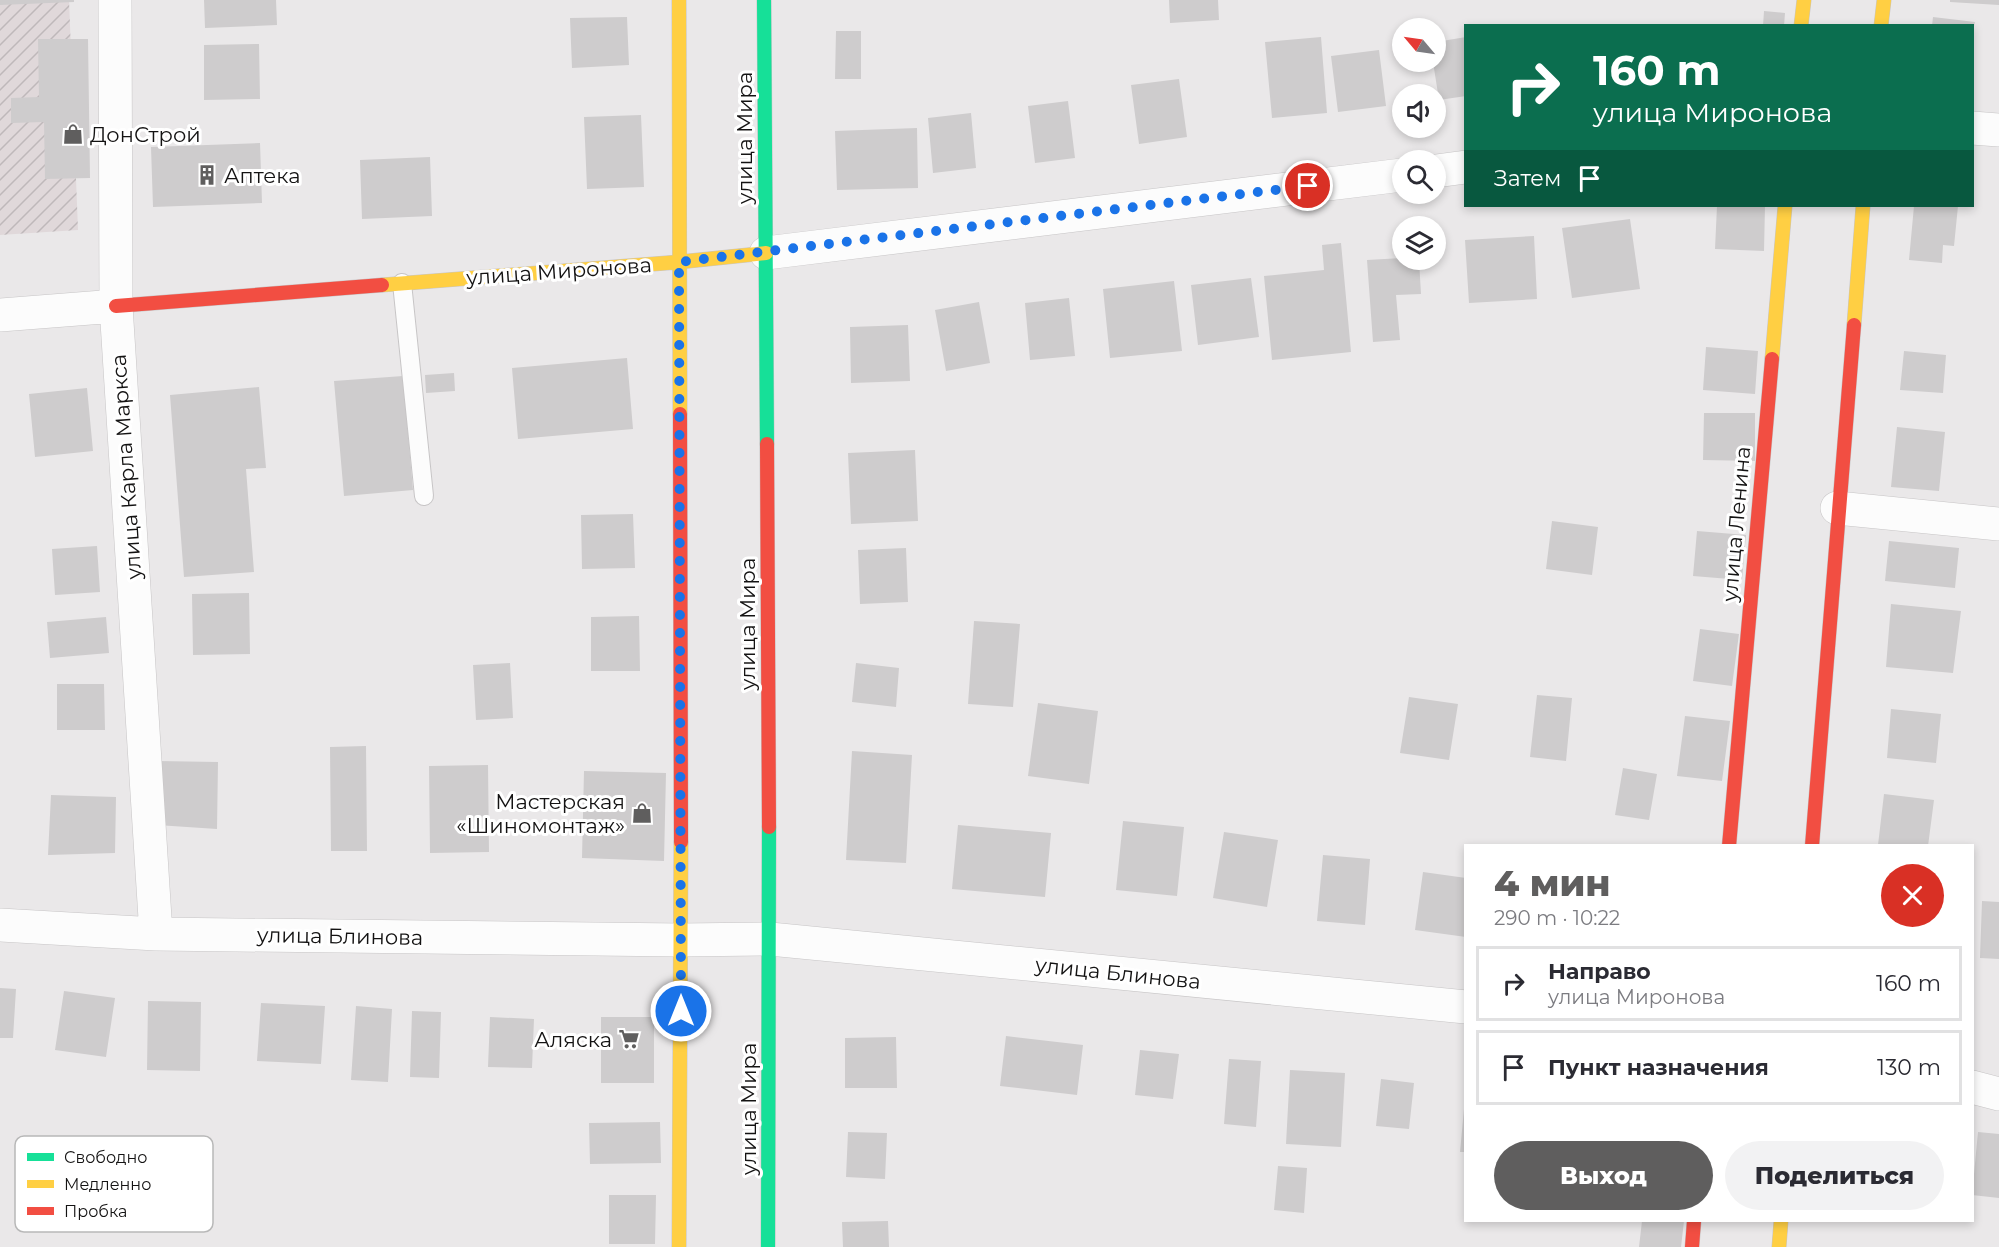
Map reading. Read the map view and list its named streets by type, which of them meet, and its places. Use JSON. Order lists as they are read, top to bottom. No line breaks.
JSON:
{"streets":{"street":["улица Мира","улица Миронова","улица Карла Маркса","улица Ленина","улица Блинова"]},"crossings":[["улица Мира","улица Миронова"],["улица Мира","улица Блинова"],["улица Миронова","улица Карла Маркса"],["улица Карла Маркса","улица Блинова"]],"places":{"shop":["ДонСтрой","Мастерская «Шиномонтаж»"],"building":["Аптека"],"supermarket":["Аляска"]},"legend":["Свободно","Медленно","Пробка"],"north":"top left","page":{"turn":["160 m","улица Миронова"],"then":"Затем","heading":["4 мин","290 m · 10:22"],"list":[{"name":"Направо","note":"улица Миронова","value":"160 m"},{"name":"Пункт назначения","value":"130 m"}],"buttons":["Выход","Поделиться"]}}
